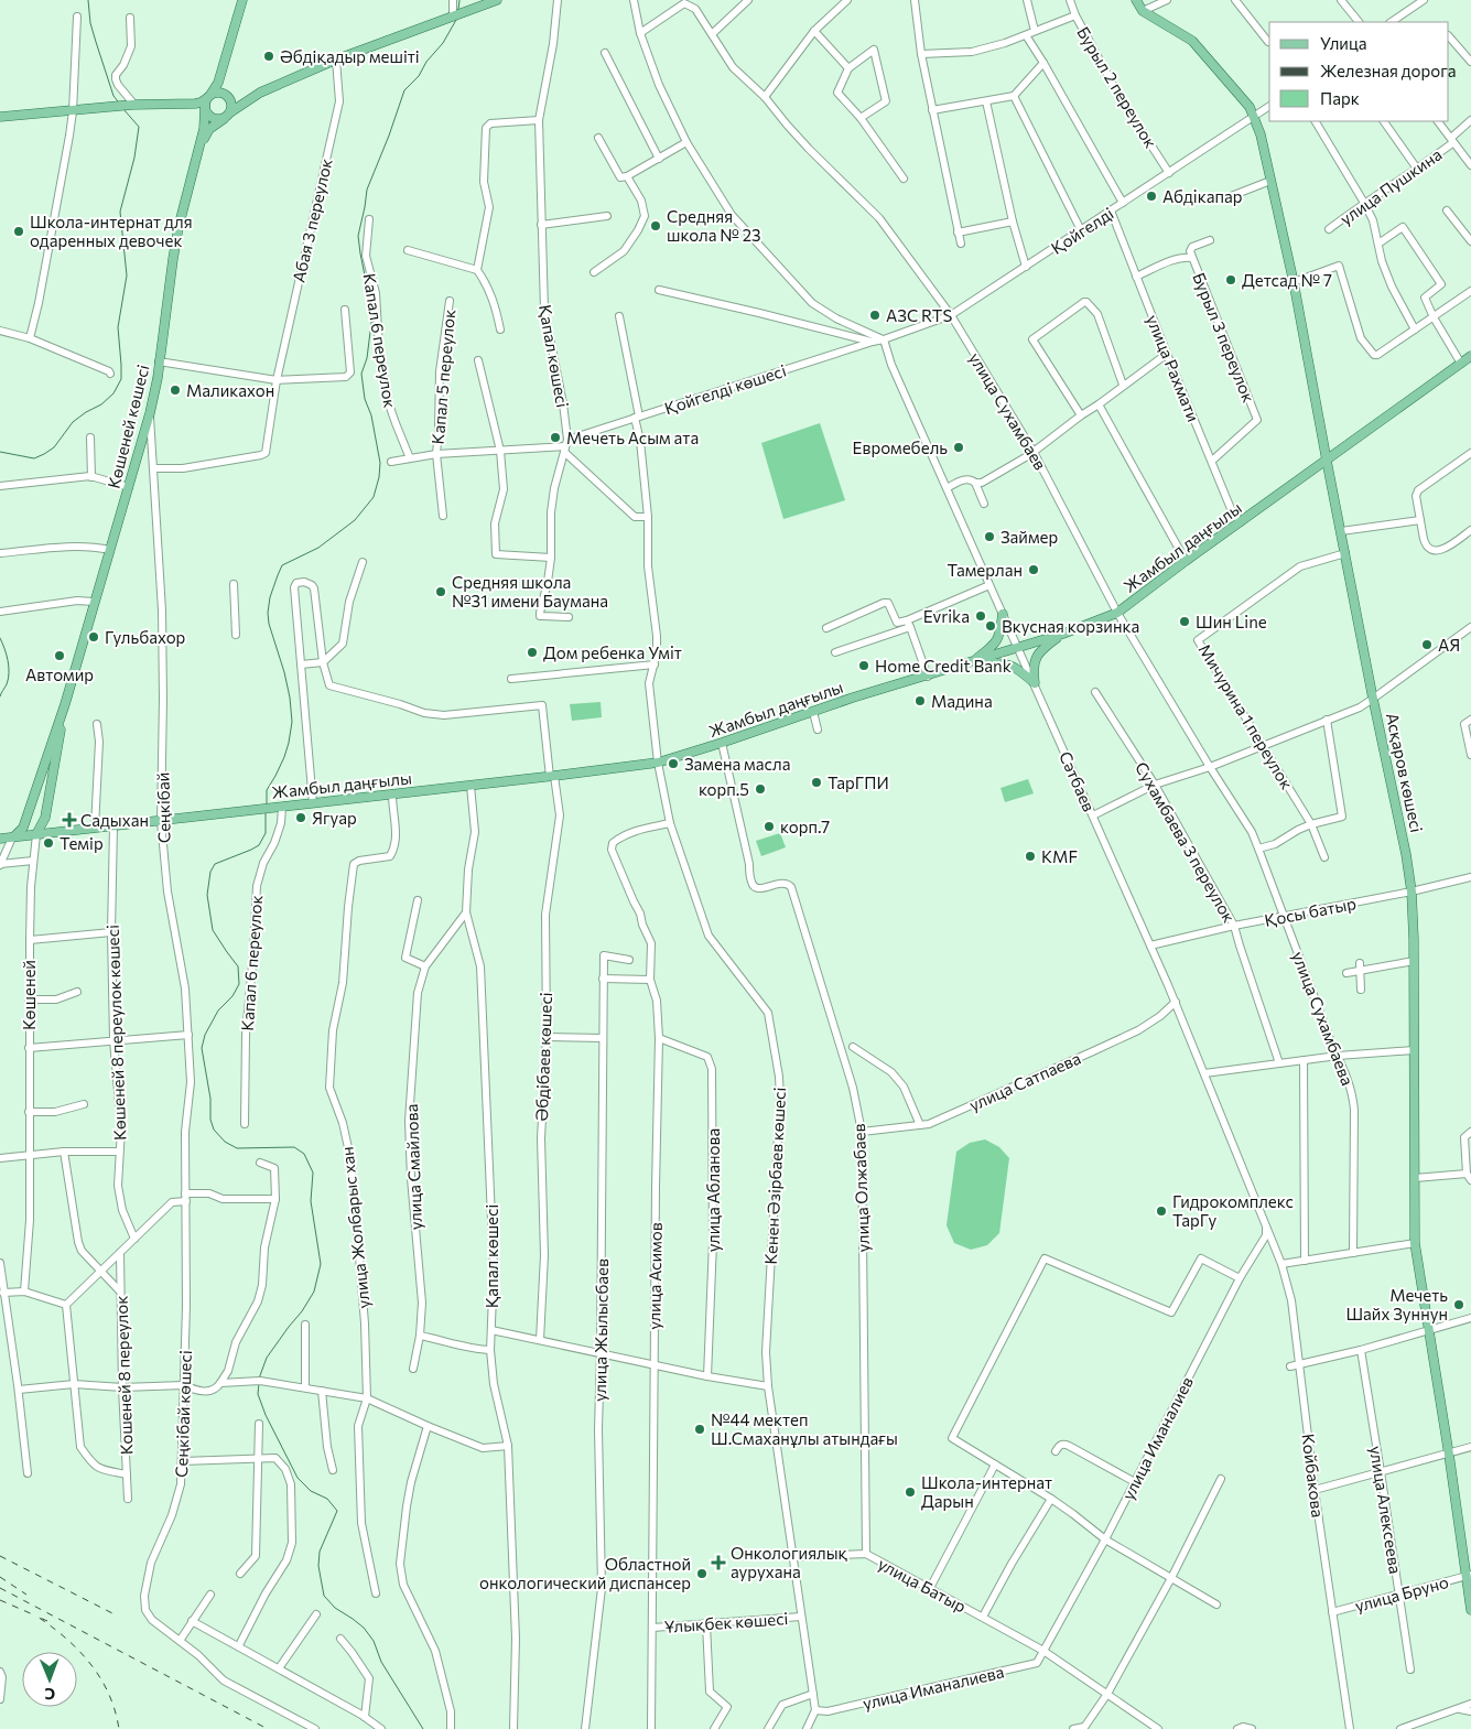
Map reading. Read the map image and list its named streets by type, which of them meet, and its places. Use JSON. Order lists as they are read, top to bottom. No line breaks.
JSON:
{"streets":{"main road":["Көшеней көшесі","Жамбыл даңғылы","Асқаров көшесі"],"street":["Бурыл 2 переулок","улица Пушкина","Абая 3 переулок","Қойгелді","Бурыл 3 переулок","Капал 6 переулок","Қапал көшесі","улица Рахмати","Капал 5 переулок","Қойгелді көшесі","улица Сухамбаев","Мичурина 1 переулок","Сәтбаев","Сеңкібай","Сухамбаева 3 переулок","Қосы батыр","Көшеней","улица Сухамбаева","Көшеней 8 переулок көшесі","Әбдібаев көшесі","улица Сатпаева","улица Смайлова","Кенен Әзірбаев көшесі","улица Олжабаев","улица Абланова","улица Жолбарыс хан","улица Асимов","улица Жылысбаев","Кошеней 8 переулок","Сеңкібай көшесі","улица Иманалиев","Койбакова","улица Алексеева","улица Батыр","улица Бруно","Ұлықбек көшесі","улица Иманалиева"]},"crossings":[["Бурыл 2 переулок","Қойгелді"],["Абая 3 переулок","Сеңкібай"],["Қойгелді","улица Рахмати"],["Қойгелді","Қойгелді көшесі"],["Қойгелді","улица Сухамбаев"],["Қойгелді","Асқаров көшесі"],["Қойгелді","Сәтбаев"],["Бурыл 3 переулок","улица Рахмати"],["Капал 6 переулок","Қойгелді көшесі"],["Капал 6 переулок","Жамбыл даңғылы"],["Қапал көшесі","Қойгелді көшесі"],["Қапал көшесі","Жамбыл даңғылы"],["Қапал көшесі","улица Смайлова"],["улица Рахмати","Жамбыл даңғылы"],["Капал 5 переулок","Қойгелді көшесі"],["Қойгелді көшесі","Сәтбаев"],["Қойгелді көшесі","Кенен Әзірбаев көшесі"],["улица Сухамбаев","Жамбыл даңғылы"],["улица Сухамбаев","Қосы батыр"],["улица Сухамбаев","улица Сухамбаева"],["Көшеней көшесі","Жамбыл даңғылы"],["Көшеней көшесі","Сеңкібай"],["Көшеней көшесі","Көшеней"],["Жамбыл даңғылы","Асқаров көшесі"],["Жамбыл даңғылы","Сәтбаев"],["Жамбыл даңғылы","Сеңкібай"],["Жамбыл даңғылы","Көшеней"],["Жамбыл даңғылы","Көшеней 8 переулок көшесі"],["Жамбыл даңғылы","Әбдібаев көшесі"],["Жамбыл даңғылы","Кенен Әзірбаев көшесі"],["Жамбыл даңғылы","улица Олжабаев"],["Жамбыл даңғылы","улица Жолбарыс хан"],["Мичурина 1 переулок","Асқаров көшесі"],["Асқаров көшесі","Қосы батыр"],["Асқаров көшесі","улица Бруно"],["Сәтбаев","Қосы батыр"],["Сәтбаев","улица Сатпаева"],["Сәтбаев","улица Иманалиев"],["Сәтбаев","Койбакова"],["Сеңкібай","Сеңкібай көшесі"],["Сухамбаева 3 переулок","Қосы батыр"],["Қосы батыр","улица Сухамбаева"],["улица Сатпаева","улица Олжабаев"],["Кенен Әзірбаев көшесі","улица Асимов"],["Кенен Әзірбаев көшесі","улица Батыр"],["Кенен Әзірбаев көшесі","Ұлықбек көшесі"],["Кенен Әзірбаев көшесі","улица Иманалиева"],["улица Олжабаев","улица Батыр"],["улица Абланова","улица Асимов"],["улица Асимов","Ұлықбек көшесі"],["улица Иманалиев","Койбакова"],["улица Иманалиев","улица Батыр"],["улица Иманалиев","улица Иманалиева"],["Койбакова","улица Бруно"],["улица Алексеева","улица Бруно"],["улица Батыр","улица Иманалиева"]],"places":{"other":["Әбдіқадыр мешіті","Абдiкапар","Средняя школа № 23","Школа-интернат для одаренных девочек","Детсад № 7","АЗС RTS","Маликахон","Мечеть Асым ата","Евромебель","Займер","Тамерлан","Средняя школа №31 имени Баумана","Evrika","Шин Line","Вкусная корзинка","Гульбахор","АЯ","Дом ребенка Умiт","Автомир","Home Credit Bank","Мадина","Замена масла","ТарГПИ","корп.5","Ягуар","корп.7","Темір","KMF","Гидрокомплекс ТарГу","Мечеть Шайх Зуннун","№44 мектеп Ш.Смаханұлы атындағы","Школа-интернат Дарын","Областной онкологический диспансер"],"health":["Садыхан","Онкологиялық аурухана"]},"legend":["Улица","Железная дорога","Парк"],"north":"bottom"}
